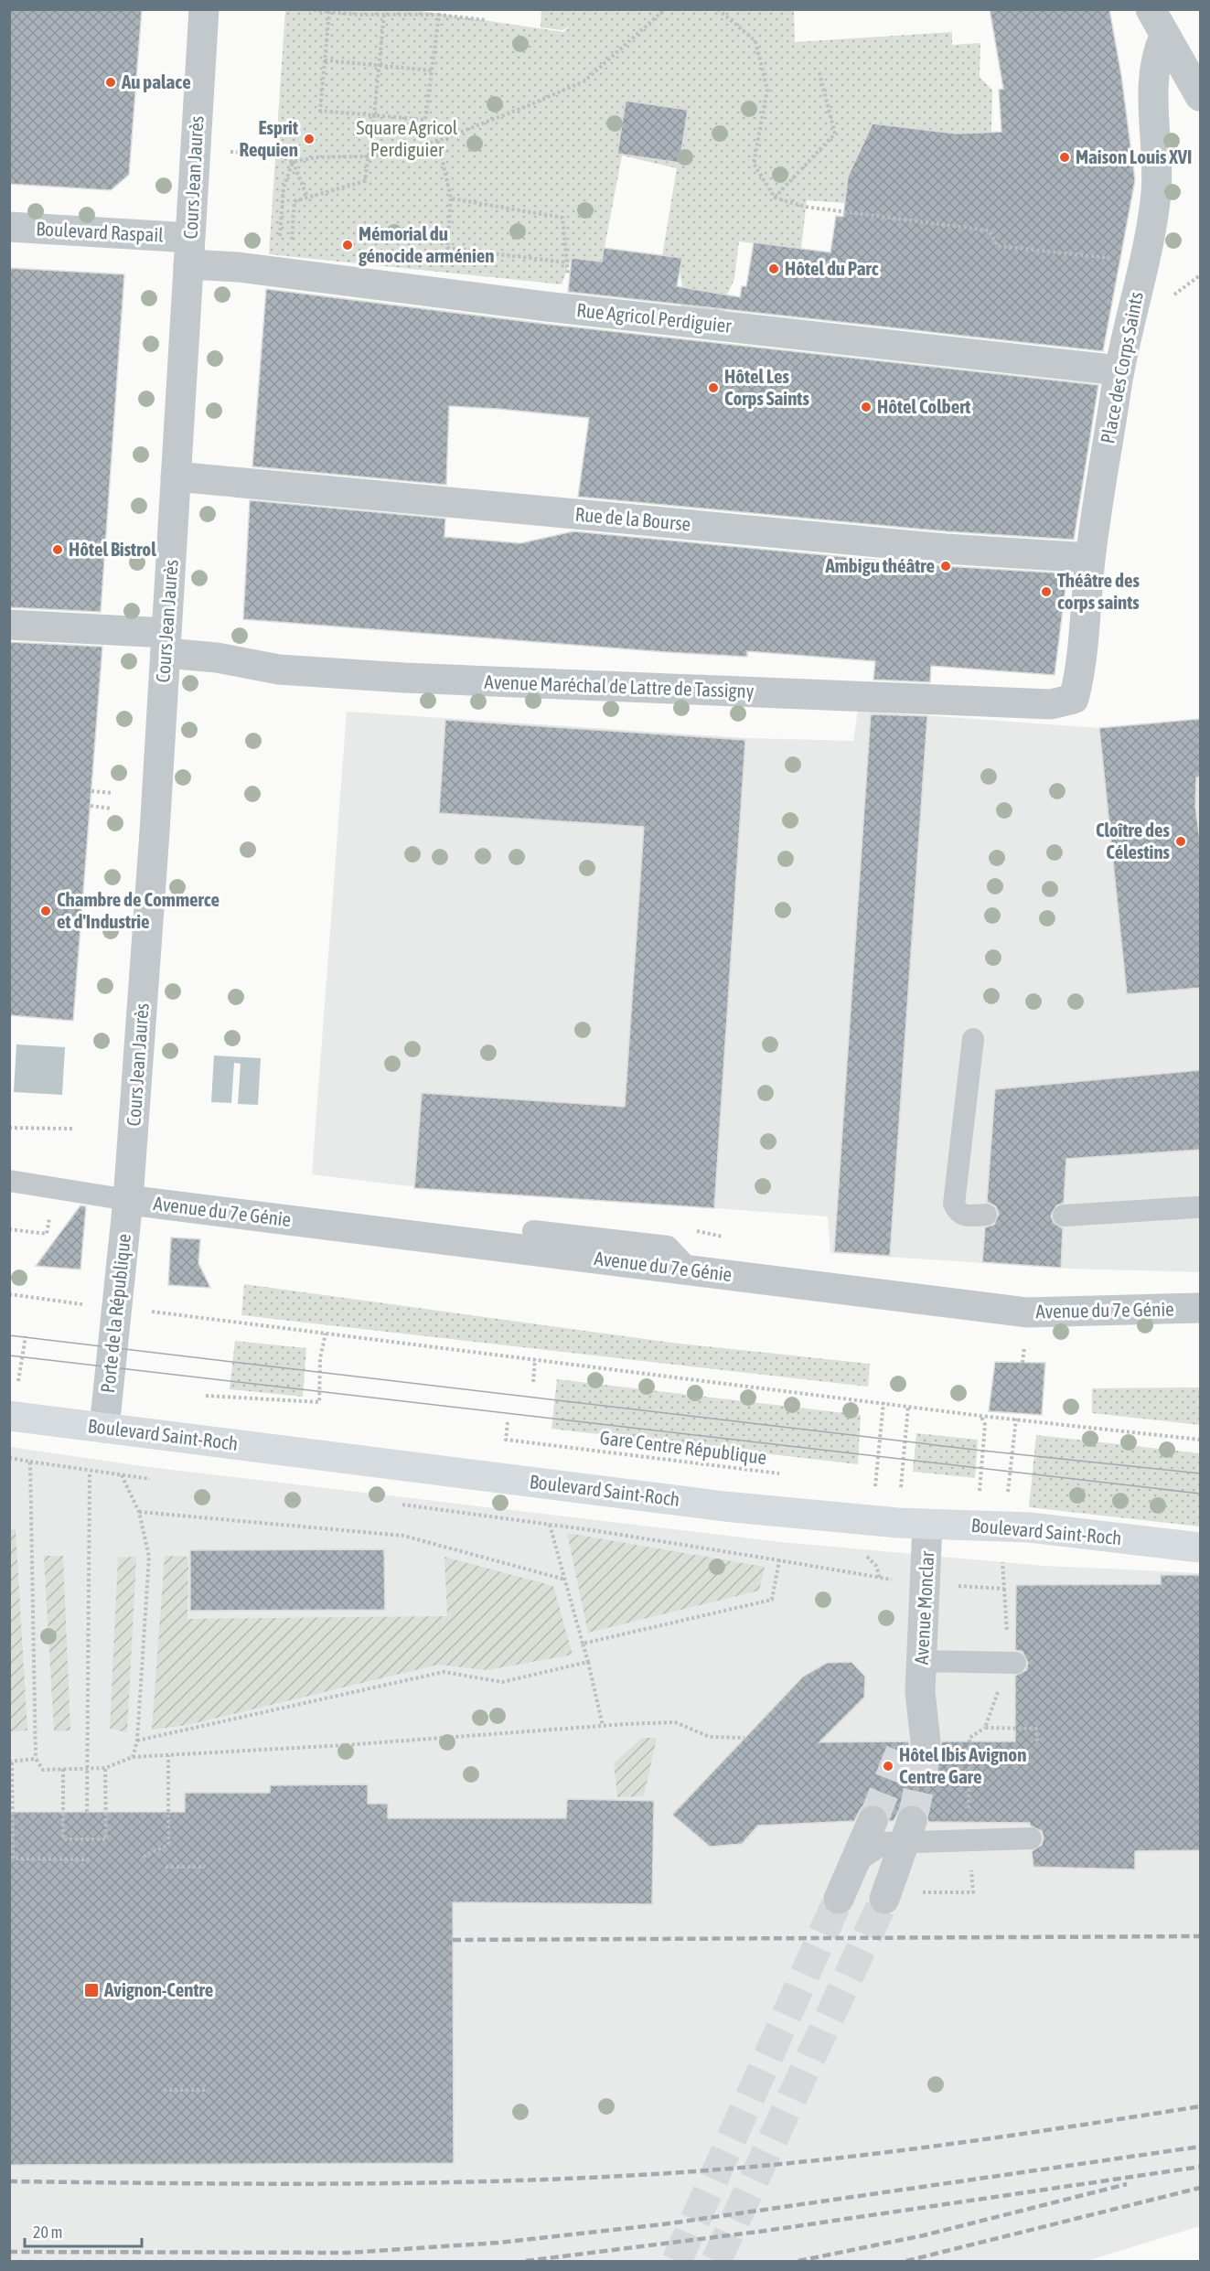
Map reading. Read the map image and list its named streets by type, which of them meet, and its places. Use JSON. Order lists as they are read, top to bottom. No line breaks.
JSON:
{"streets":{"main road":["Boulevard Saint-Roch"],"street":["Cours Jean Jaurès","Boulevard Raspail","Rue Agricol Perdiguier","Place des Corps Saints","Rue de la Bourse","Avenue Maréchal de Lattre de Tassigny","Avenue du 7e Génie","Porte de la République","Avenue Monclar"],"path":["Gare Centre République"]},"crossings":[["Cours Jean Jaurès","Boulevard Raspail"],["Cours Jean Jaurès","Rue Agricol Perdiguier"],["Cours Jean Jaurès","Rue de la Bourse"],["Cours Jean Jaurès","Avenue Maréchal de Lattre de Tassigny"],["Cours Jean Jaurès","Avenue du 7e Génie"],["Cours Jean Jaurès","Porte de la République"],["Boulevard Raspail","Rue Agricol Perdiguier"],["Rue Agricol Perdiguier","Place des Corps Saints"],["Place des Corps Saints","Rue de la Bourse"],["Place des Corps Saints","Avenue Maréchal de Lattre de Tassigny"],["Avenue du 7e Génie","Porte de la République"],["Porte de la République","Boulevard Saint-Roch"],["Boulevard Saint-Roch","Avenue Monclar"]],"parks":["Square Agricol Perdiguier"],"places":{"other":["Au palace","Esprit Requien","Maison Louis XVI","Mémorial du génocide arménien","Hôtel du Parc","Hôtel Les Corps Saints","Hôtel Colbert","Hôtel Bistrol","Ambigu théâtre","Théâtre des corps saints","Cloître des Célestins","Chambre de Commerce et d'Industrie","Hôtel Ibis Avignon Centre Gare"],"transit":["Avignon-Centre"]},"scale_bar":"20 m"}
